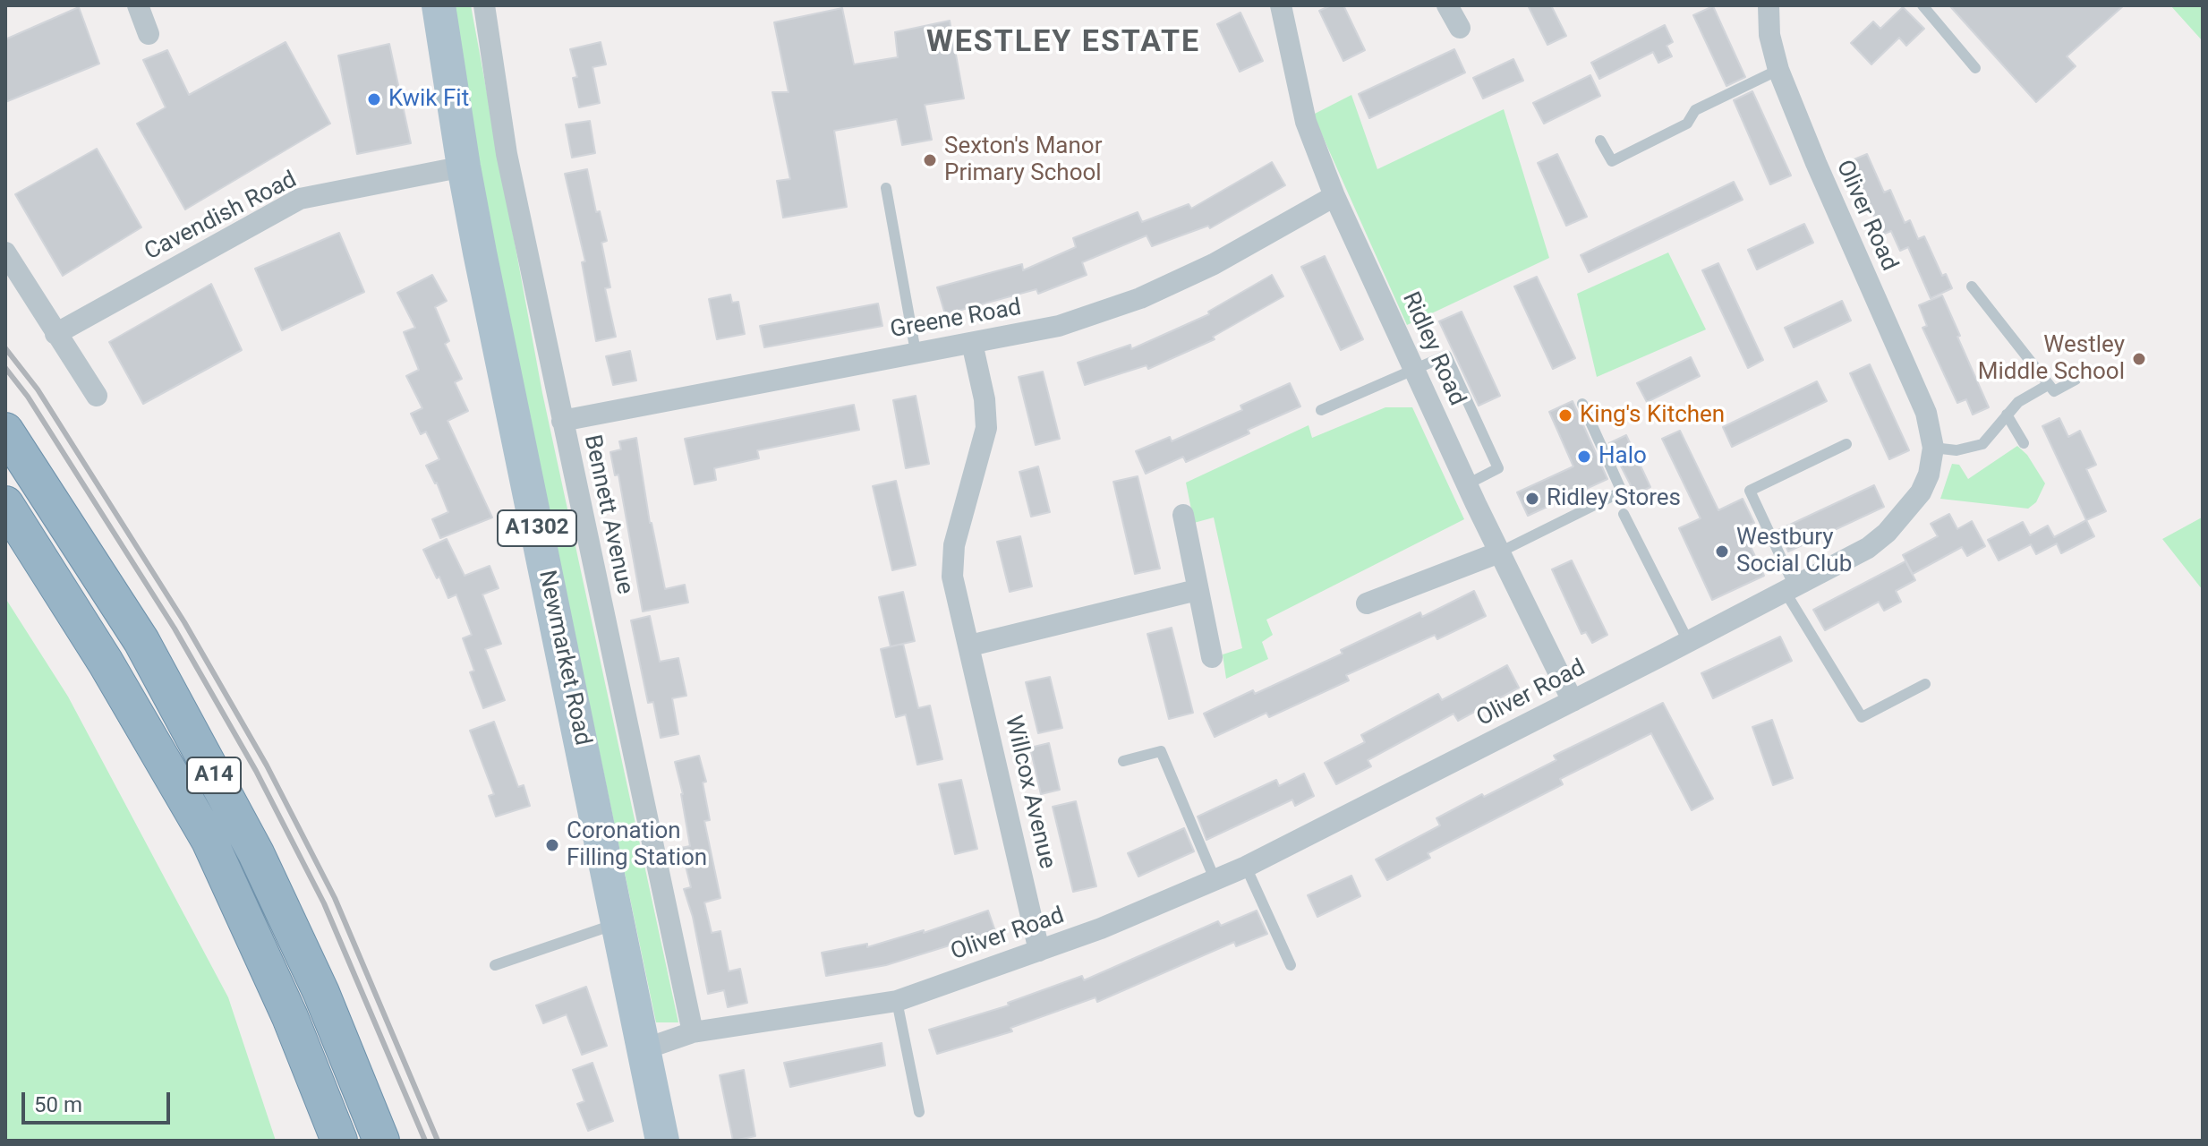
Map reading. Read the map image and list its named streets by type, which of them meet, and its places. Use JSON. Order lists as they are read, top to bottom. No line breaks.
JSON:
{"streets":{"highway":["A14"],"main road":["A1302","Newmarket Road"],"street":["Oliver Road","Cavendish Road","Greene Road","Ridley Road","Bennett Avenue","Willcox Avenue"]},"crossings":[["Oliver Road","Ridley Road"],["Oliver Road","Bennett Avenue"],["Oliver Road","Newmarket Road"],["Oliver Road","Willcox Avenue"],["Cavendish Road","Newmarket Road"],["Greene Road","Ridley Road"],["Greene Road","Bennett Avenue"],["Greene Road","Willcox Avenue"]],"districts":["WESTLEY ESTATE"],"places":["Kwik Fit","Sexton's Manor Primary School","Westley Middle School","King's Kitchen","Halo","Ridley Stores","Westbury Social Club","Coronation Filling Station"],"scale_bar":"50 m"}
